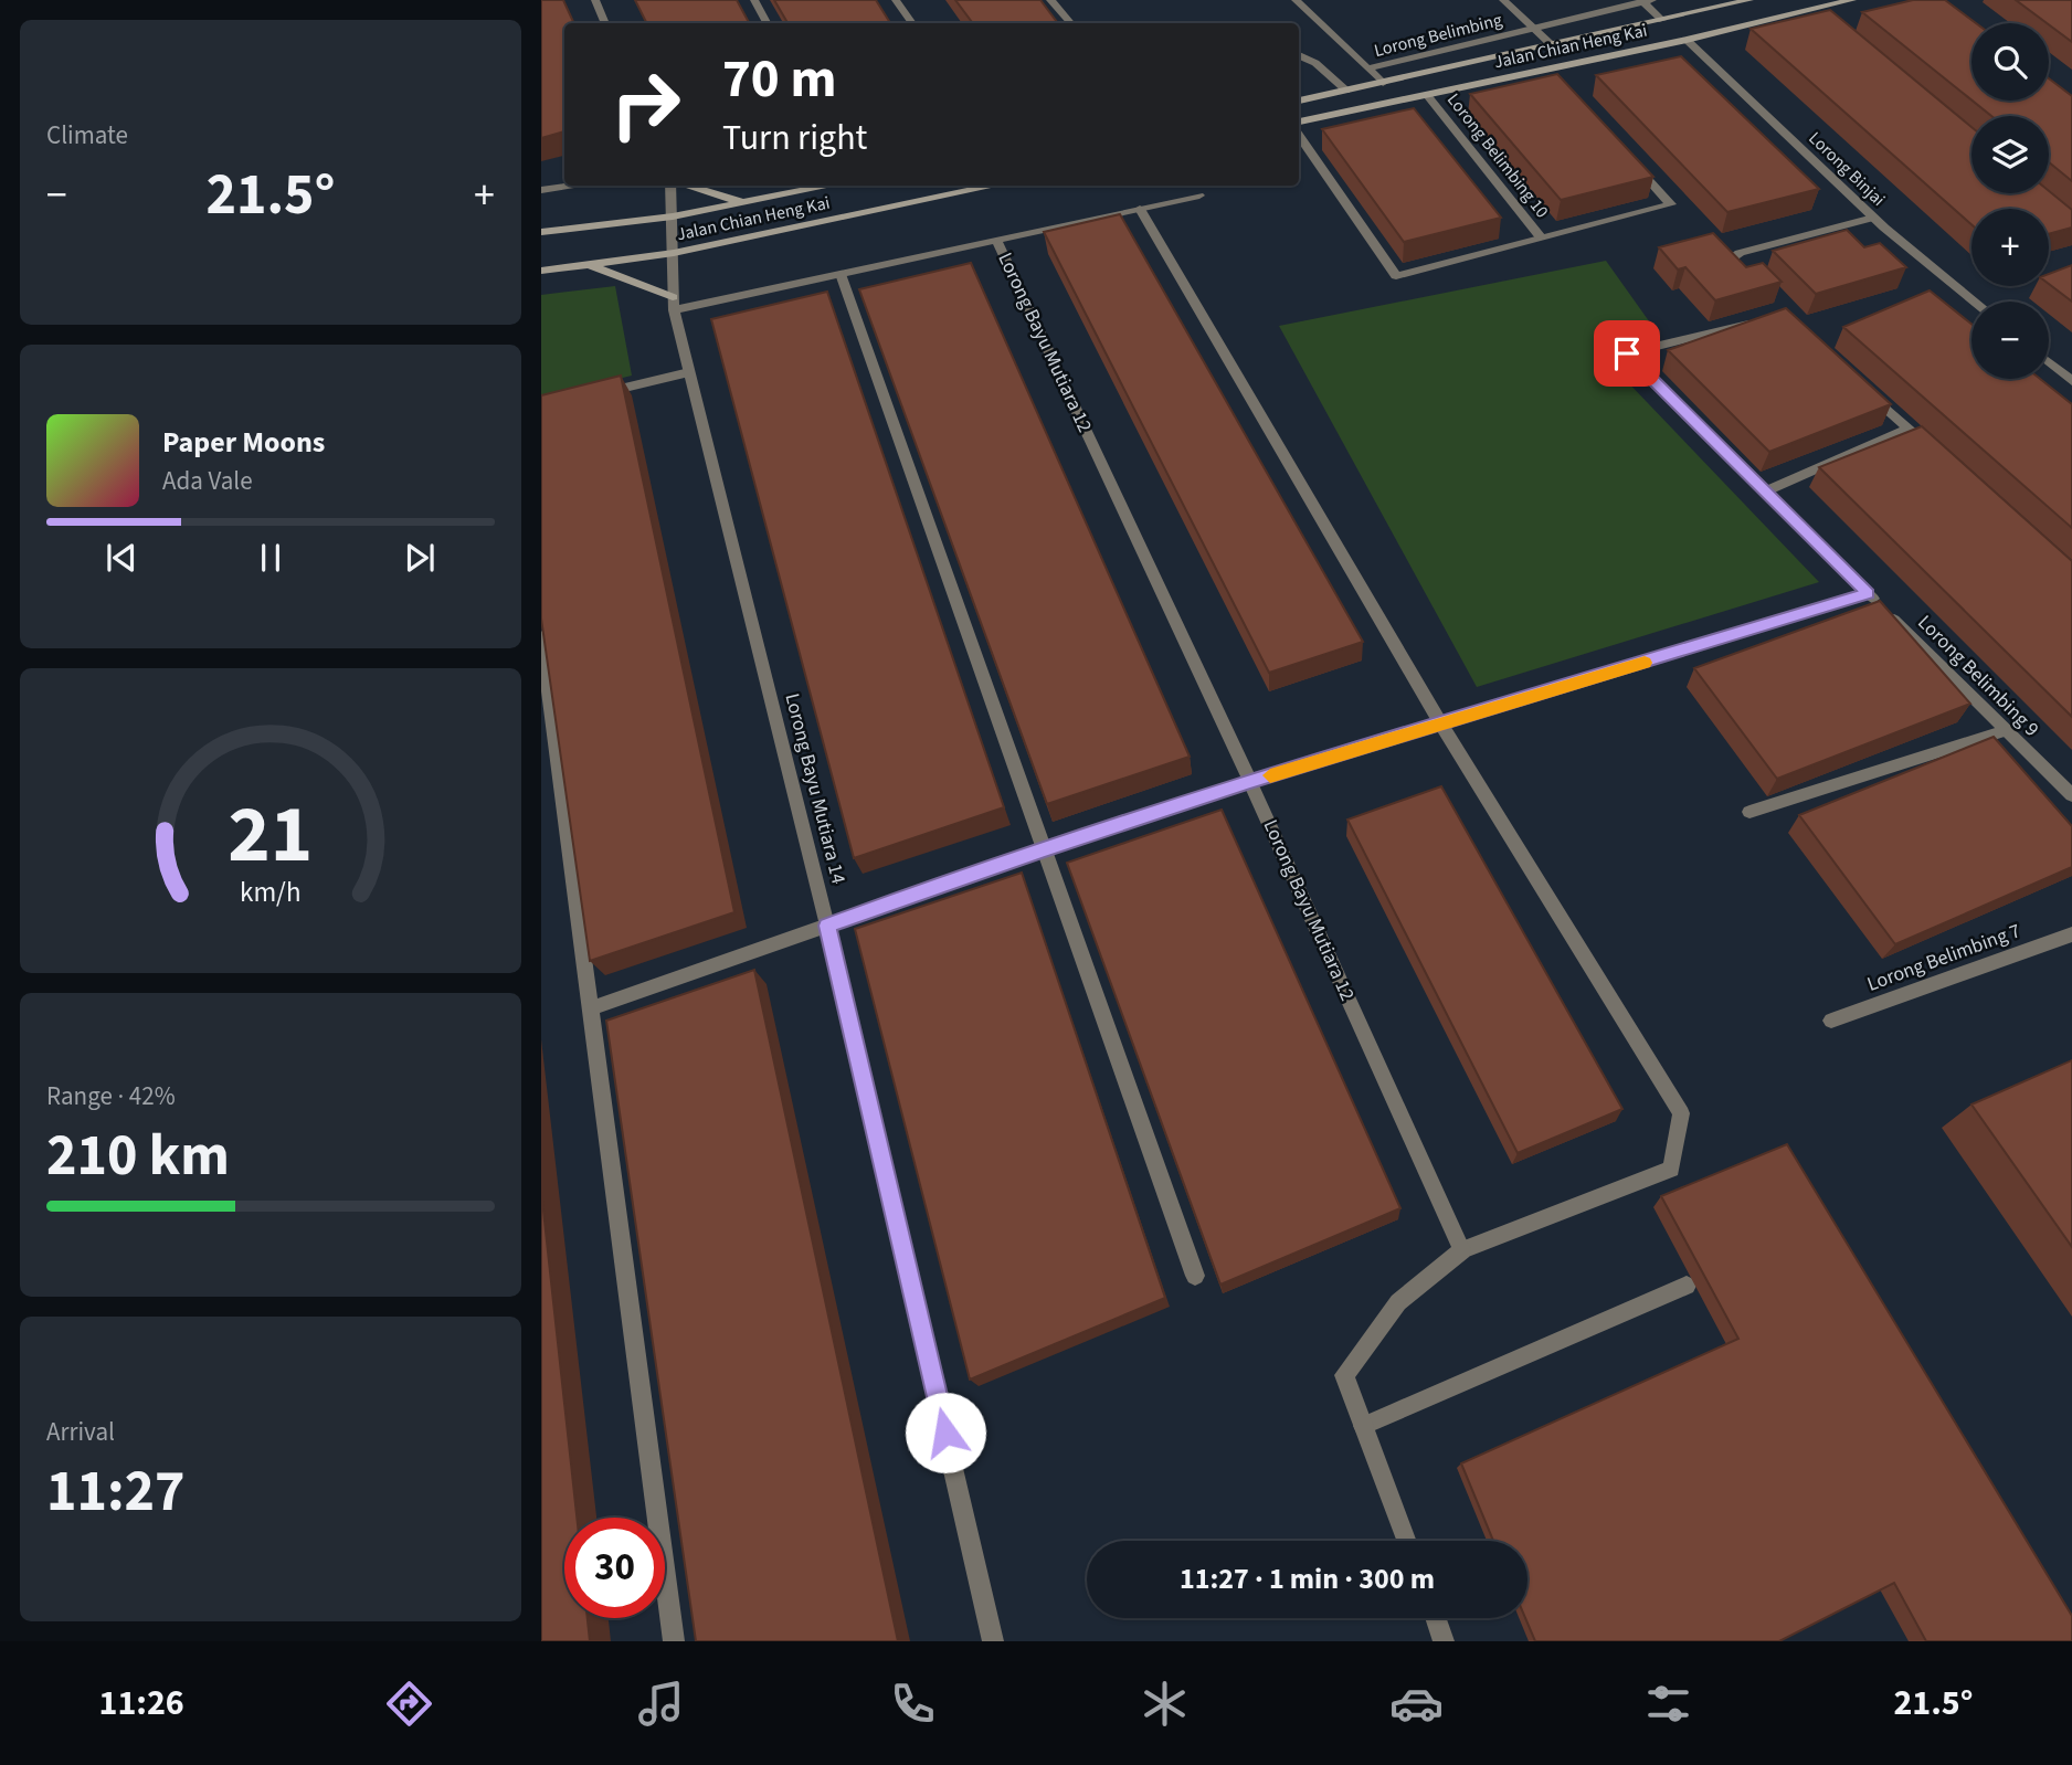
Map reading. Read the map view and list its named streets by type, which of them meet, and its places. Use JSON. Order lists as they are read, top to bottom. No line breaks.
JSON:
{"streets":{"main road":["Jalan Chian Heng Kai"],"street":["Lorong Belimbing","Lorong Belimbing 10","Lorong Binjai","Lorong Bayu Mutiara 12","Lorong Belimbing 9","Lorong Bayu Mutiara 14","Lorong Belimbing 7"]},"crossings":[["Jalan Chian Heng Kai","Lorong Belimbing 10"],["Jalan Chian Heng Kai","Lorong Binjai"],["Jalan Chian Heng Kai","Lorong Bayu Mutiara 14"]],"page":{"tile":["Climate",["Range · 42%","210 km"],["Arrival","11:27"]],"map_buttons":["+","−"],"turn":["70 m","Turn right"],"heat":["−","21.5°","+"],"song":["Paper Moons","Ada Vale"],"limit":"30","trip":"11:27 · 1 min · 300 m","tabs":["11:26","21.5°"],"gauge":["21","km/h"]}}
